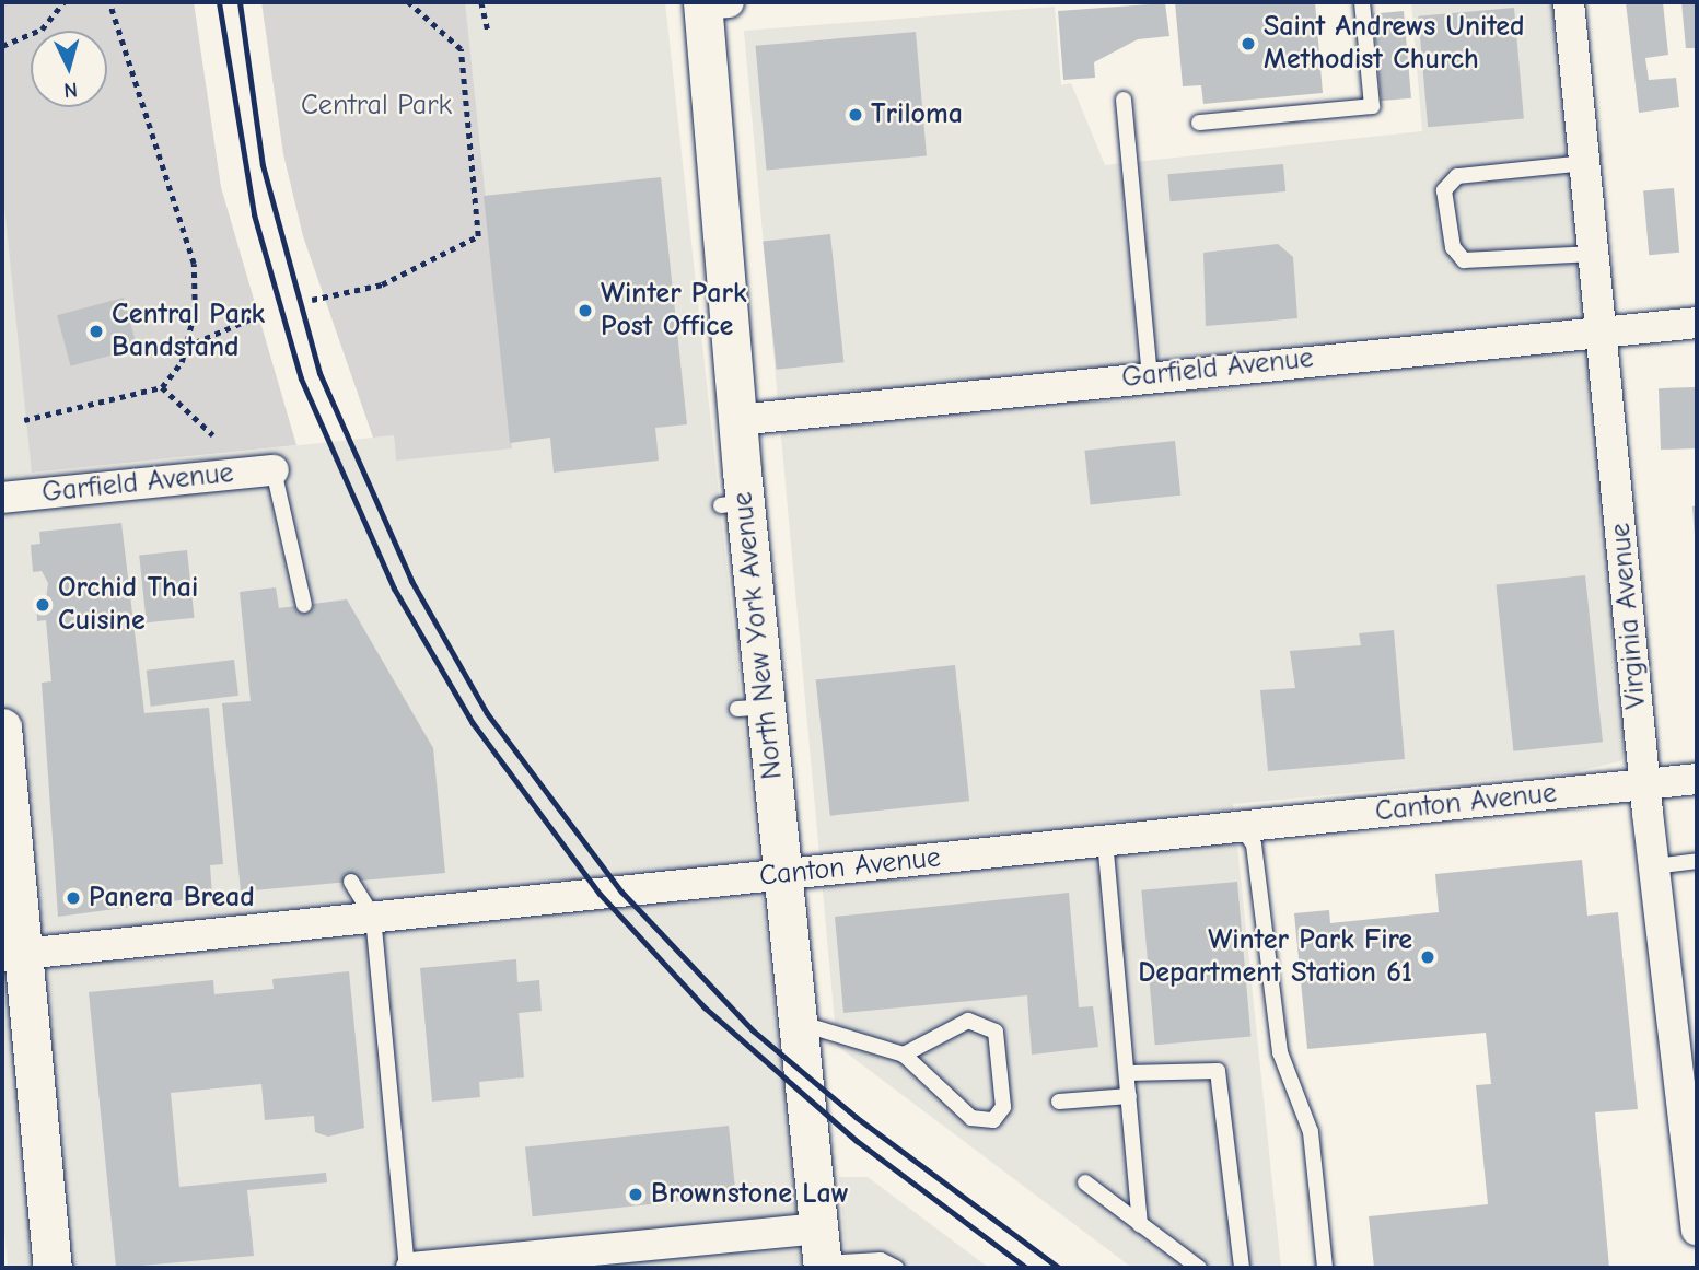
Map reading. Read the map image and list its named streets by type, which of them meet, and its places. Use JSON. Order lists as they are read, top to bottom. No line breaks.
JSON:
{"streets":{"street":["Garfield Avenue","Virginia Avenue","North New York Avenue","Canton Avenue"]},"crossings":[["Garfield Avenue","Virginia Avenue"],["Garfield Avenue","North New York Avenue"],["Virginia Avenue","Canton Avenue"],["North New York Avenue","Canton Avenue"]],"parks":["Central Park"],"places":["Saint Andrews United Methodist Church","Triloma","Winter Park Post Office","Central Park Bandstand","Orchid Thai Cuisine","Panera Bread","Winter Park Fire Department Station 61","Brownstone Law"],"north":"bottom"}
